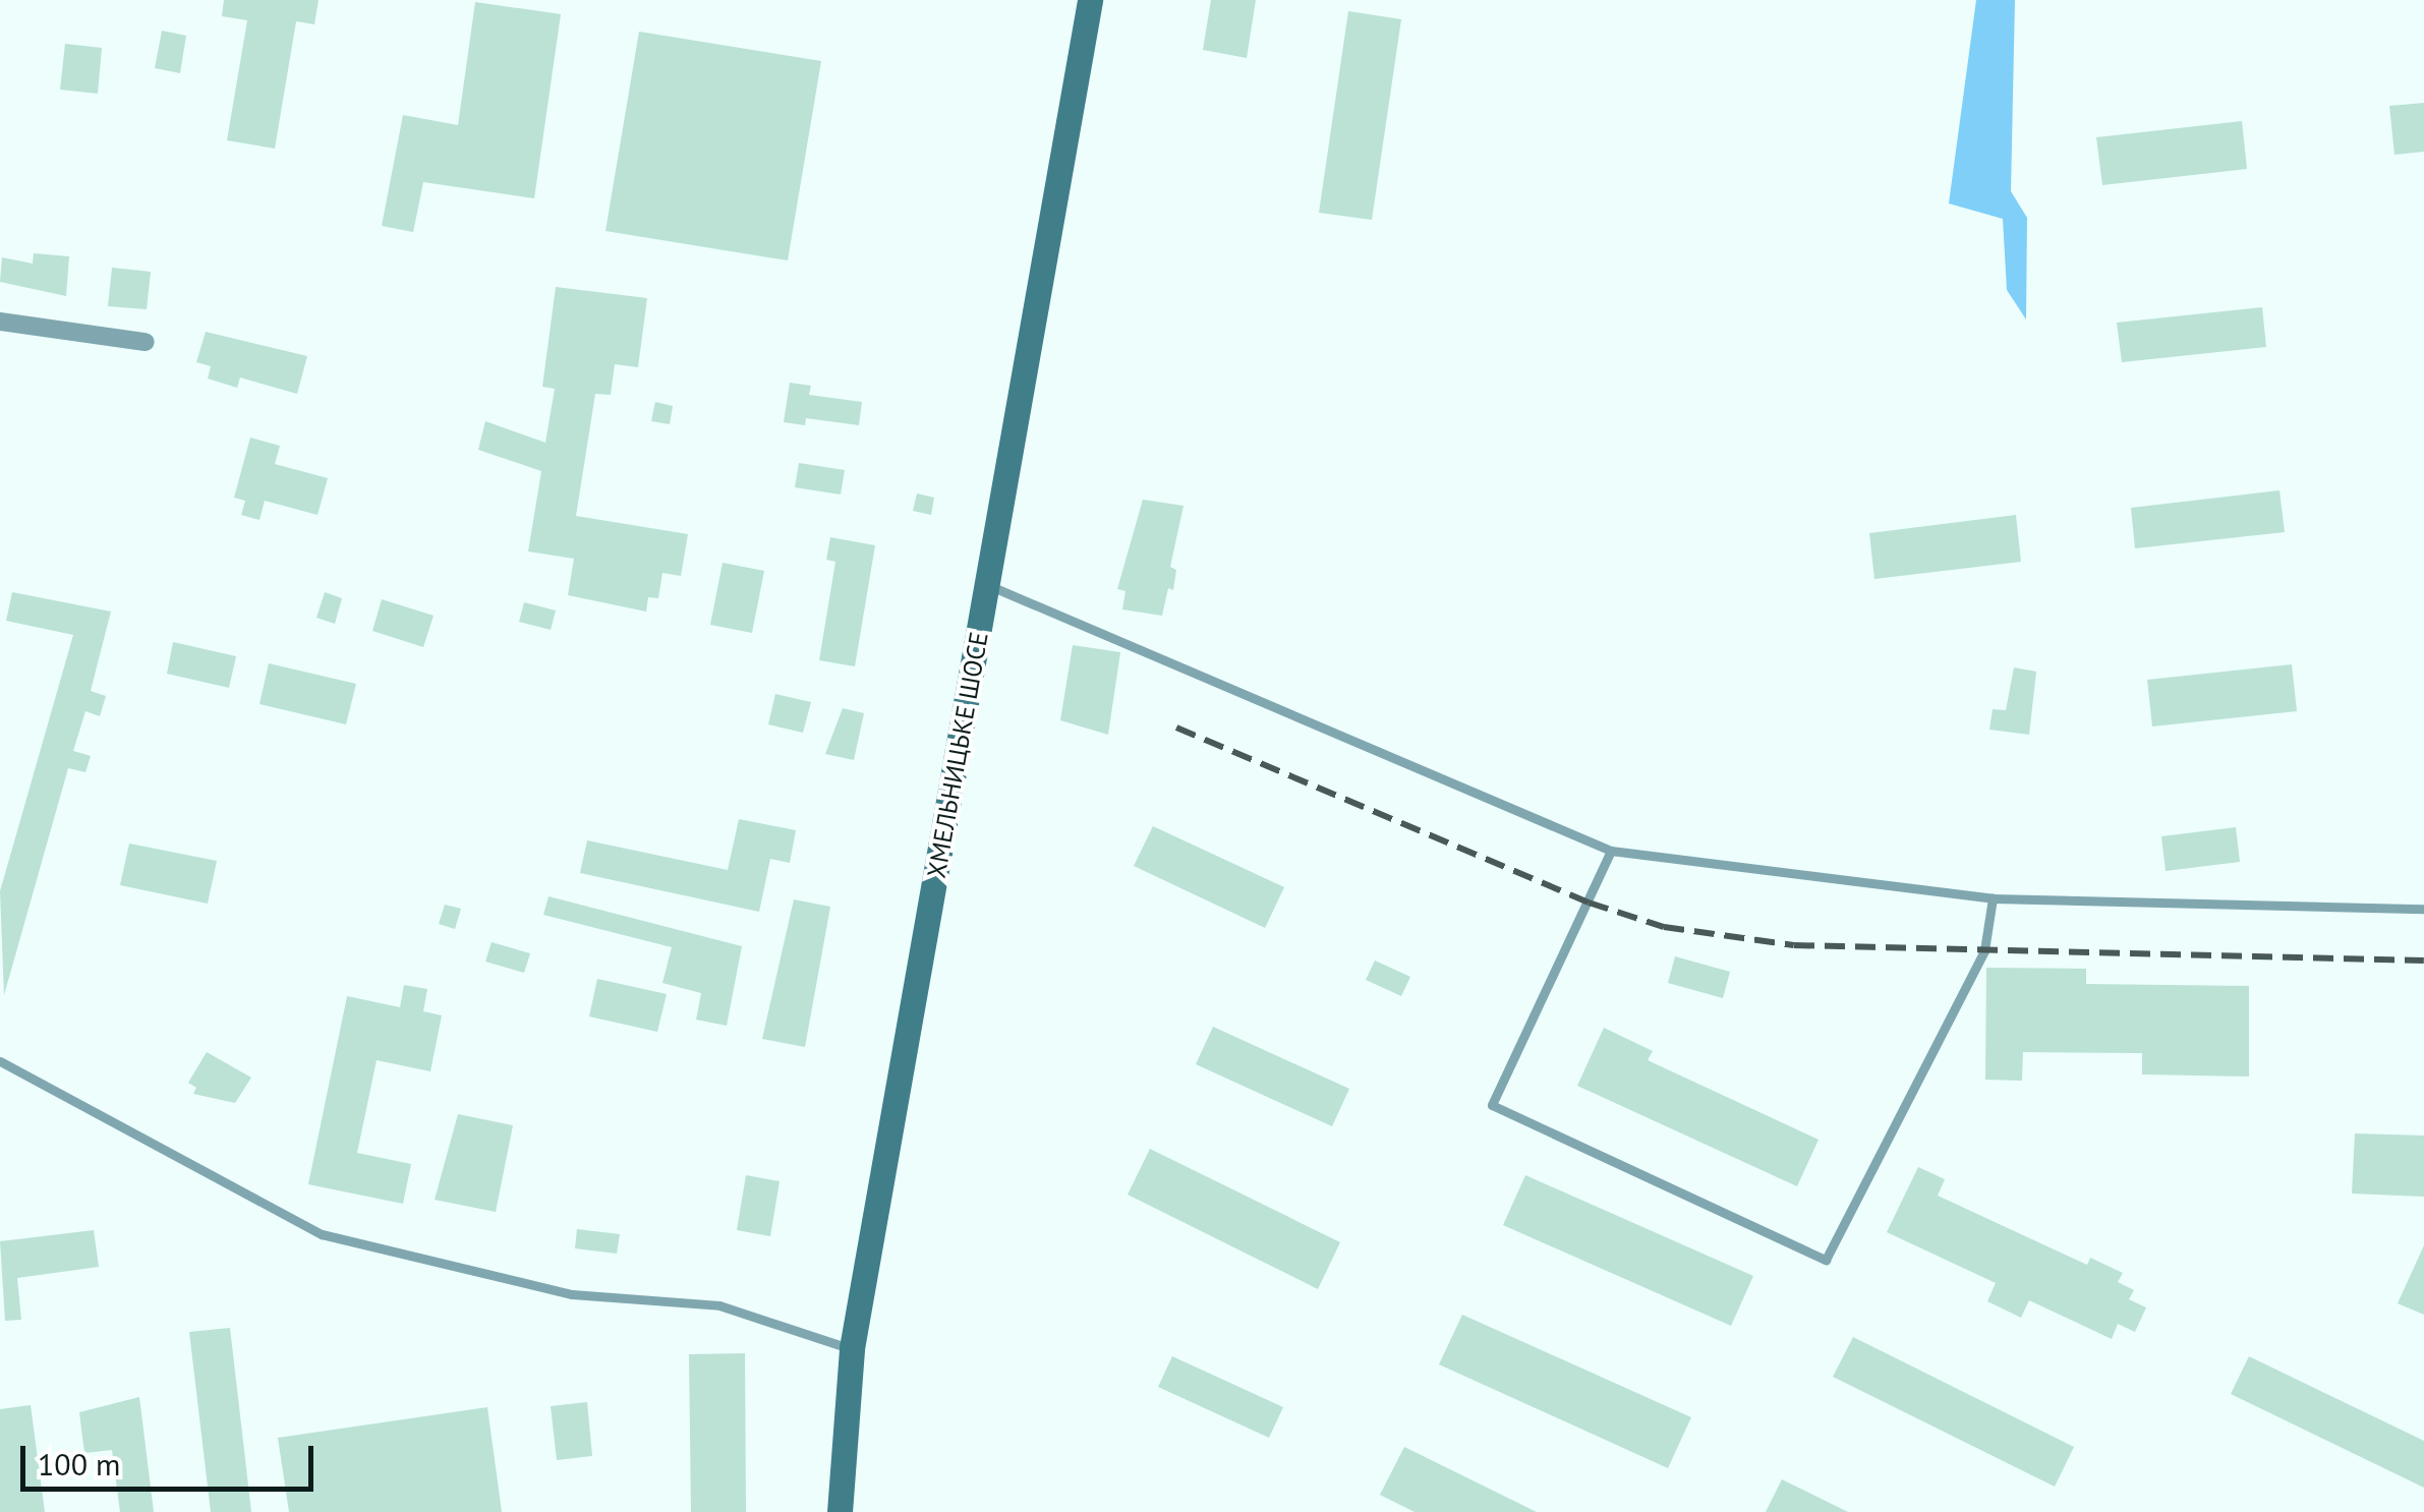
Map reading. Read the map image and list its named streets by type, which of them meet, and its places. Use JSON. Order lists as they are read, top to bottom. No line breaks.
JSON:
{"streets":{"street":["ХМЕЛЬНИЦЬКЕ ШОСЕ"]},"scale_bar":"100 m"}
